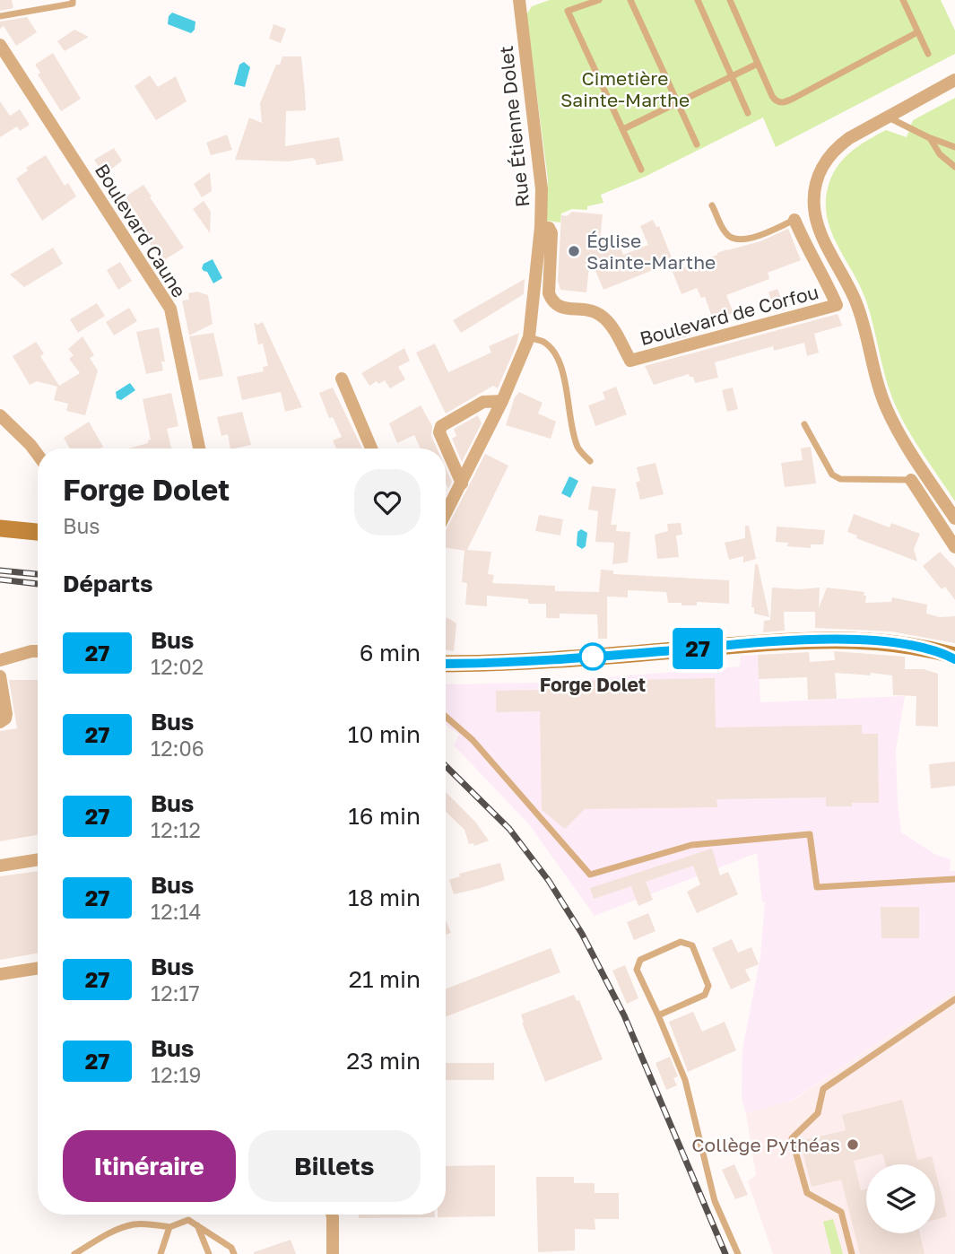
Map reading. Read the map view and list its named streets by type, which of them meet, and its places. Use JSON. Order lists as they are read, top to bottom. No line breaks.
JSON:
{"streets":{"street":["Rue Étienne Dolet","Boulevard Caune","Boulevard de Corfou"]},"crossings":[["Rue Étienne Dolet","Boulevard de Corfou"]],"parks":["Cimetière Sainte-Marthe"],"places":["Église Sainte-Marthe","Forge Dolet","Collège Pythéas"],"lines":["bus line 27"],"page":{"on_map":"27","heading":[["Forge Dolet","Bus"],"Départs"],"list":[{"mark":"27","name":"Bus","note":"12:02","value":"6 min"},{"mark":"27","name":"Bus","note":"12:06","value":"10 min"},{"mark":"27","name":"Bus","note":"12:12","value":"16 min"},{"mark":"27","name":"Bus","note":"12:14","value":"18 min"},{"mark":"27","name":"Bus","note":"12:17","value":"21 min"},{"mark":"27","name":"Bus","note":"12:19","value":"23 min"}],"buttons":["Itinéraire","Billets"]}}
